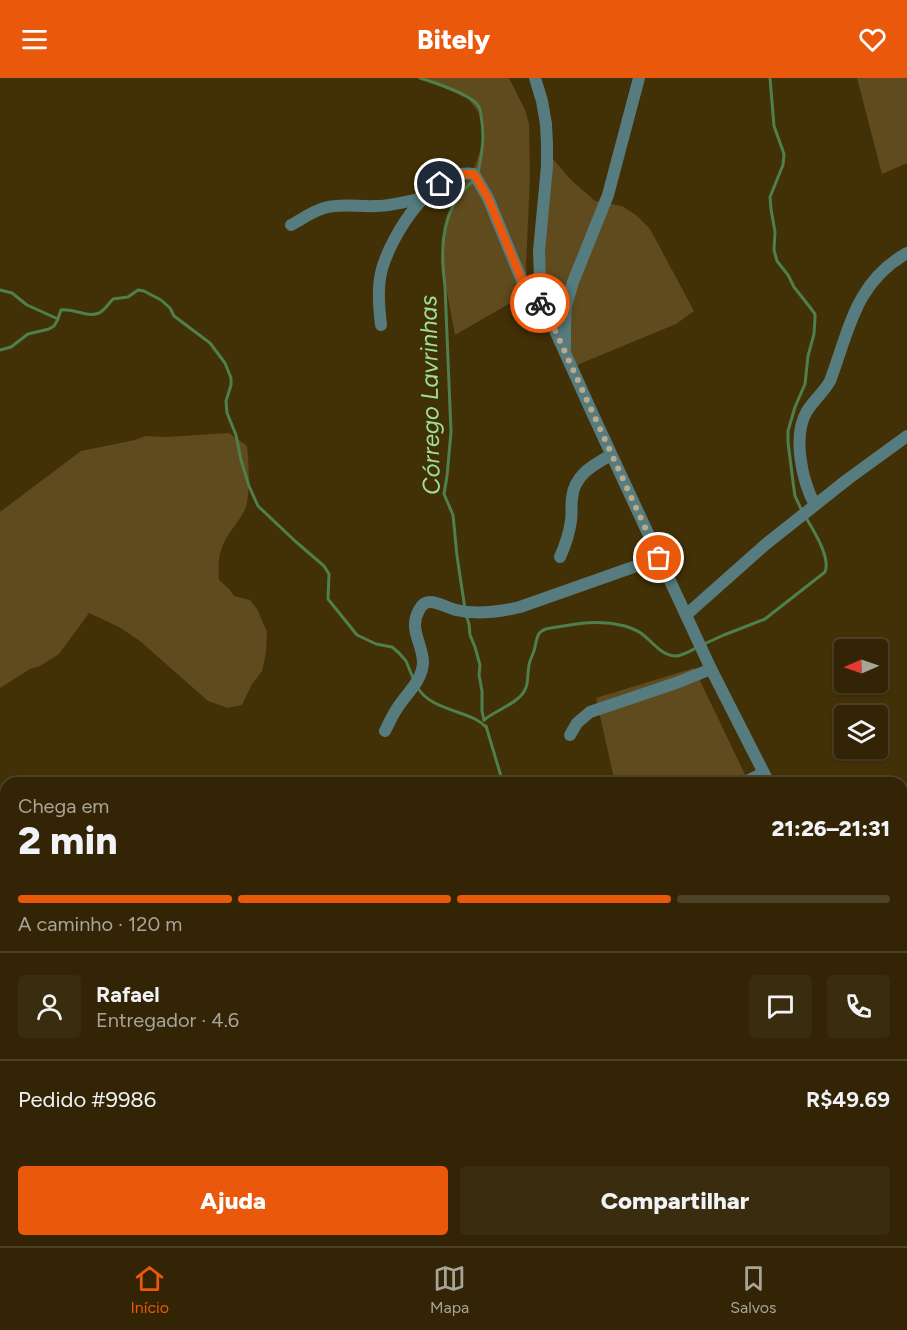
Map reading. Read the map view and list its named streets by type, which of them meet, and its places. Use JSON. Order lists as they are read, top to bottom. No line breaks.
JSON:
{"water":["Córrego Lavrinhas"],"north":"left","page":{"header":"Bitely","heading":["2 min","Chega em","21:26–21:31"],"panel":["Rafael","Entregador · 4.6","Pedido #9986","R$49.69"],"bar":"A caminho · 120 m","buttons":["Ajuda","Compartilhar"],"tabs":["Início","Mapa","Salvos"]}}
